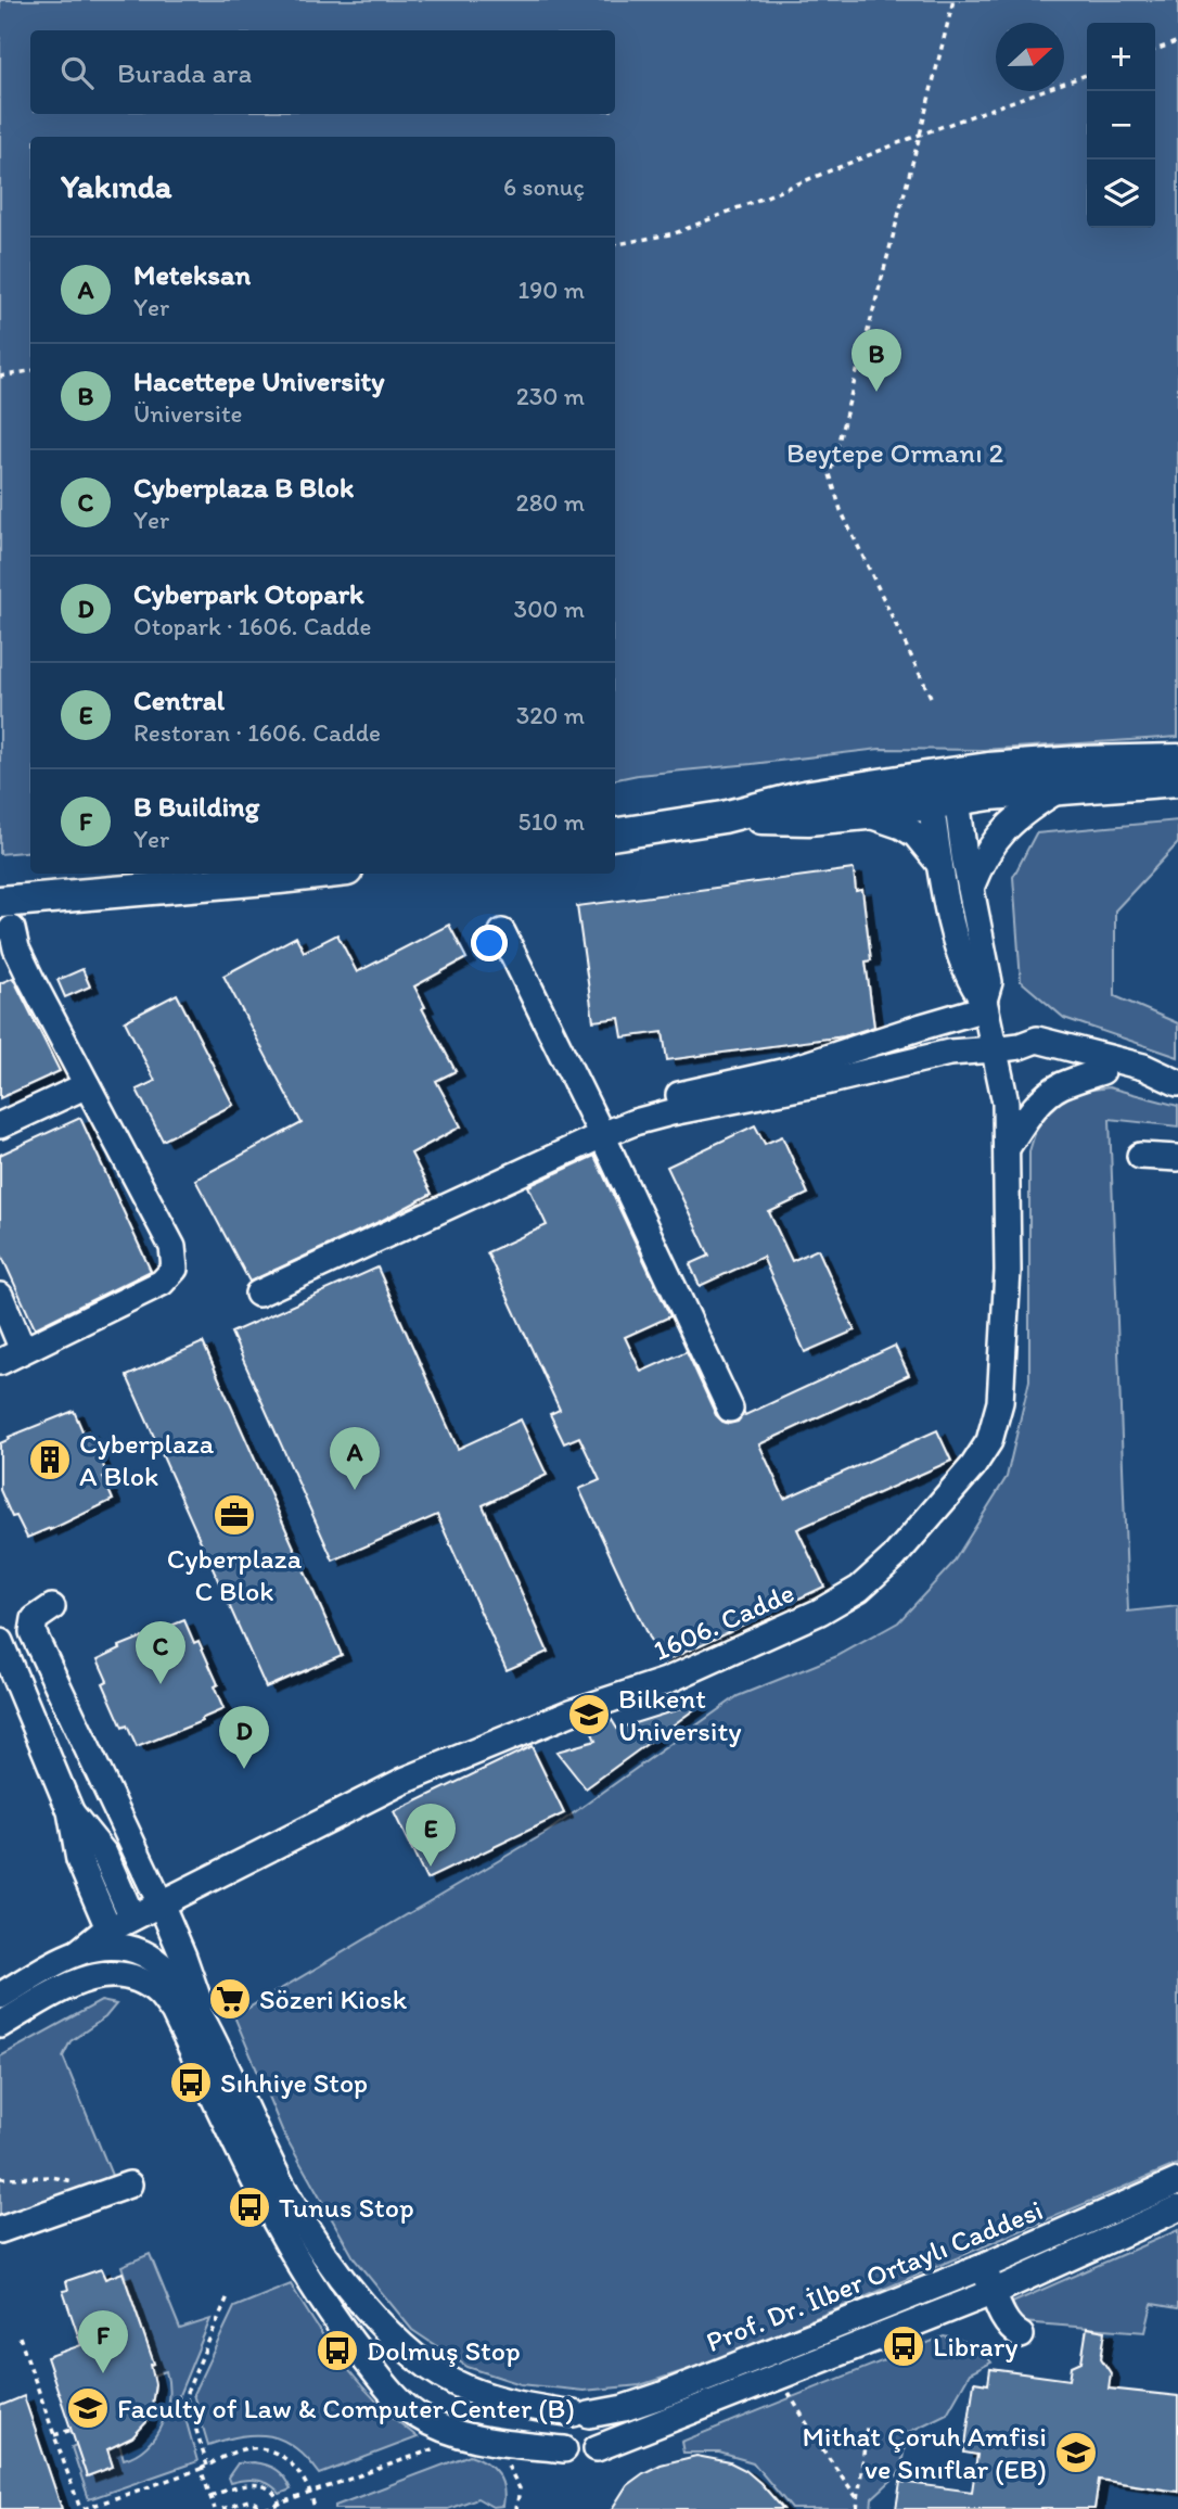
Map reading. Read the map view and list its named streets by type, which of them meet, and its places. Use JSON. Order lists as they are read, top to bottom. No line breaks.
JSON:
{"streets":{"street":["1606. Cadde","Prof. Dr. İlber Ortaylı Caddesi"]},"crossings":[["1606. Cadde","Prof. Dr. İlber Ortaylı Caddesi"]],"parks":["Beytepe Ormanı 2"],"places":{"building":["Cyberplaza A Blok"],"office":["Cyberplaza C Blok"],"school or university":["Bilkent University","Faculty of Law & Computer Center (B)","Mithat Çoruh Amfisi ve Sınıflar (EB)"],"supermarket":["Sözeri Kiosk"],"bus stop":["Sıhhiye Stop","Tunus Stop","Library","Dolmuş Stop"]},"north":"right","page":{"map_buttons":["+","−"],"search":"Burada ara","heading":["Yakında","6 sonuç"],"list":[{"mark":"A","name":"Meteksan","note":"Yer","value":"190 m"},{"mark":"B","name":"Hacettepe University","note":"Üniversite","value":"230 m"},{"mark":"C","name":"Cyberplaza B Blok","note":"Yer","value":"280 m"},{"mark":"D","name":"Cyberpark Otopark","note":"Otopark · 1606. Cadde","value":"300 m"},{"mark":"E","name":"Central","note":"Restoran · 1606. Cadde","value":"320 m"},{"mark":"F","name":"B Building","note":"Yer","value":"510 m"}],"pins":["B","A","C","D","E","F"]}}
